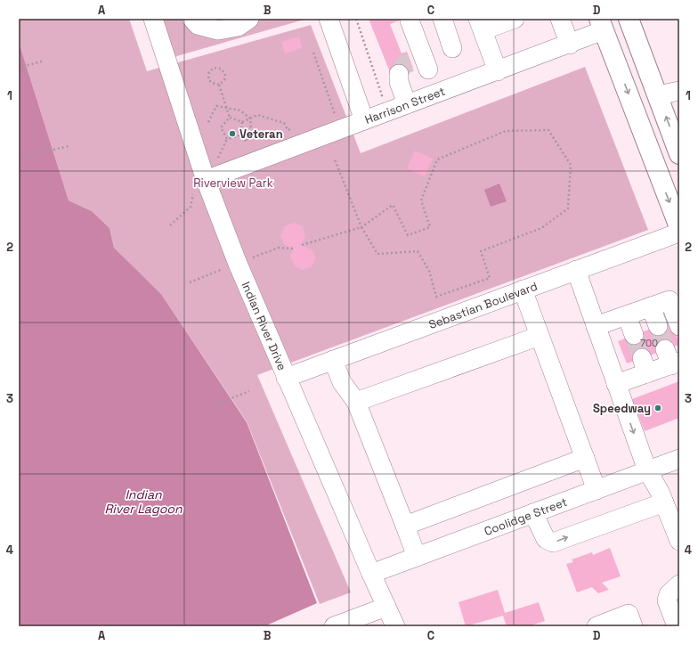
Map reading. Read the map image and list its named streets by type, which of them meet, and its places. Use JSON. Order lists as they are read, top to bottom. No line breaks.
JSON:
{"streets":{"street":["Harrison Street","Sebastian Boulevard","Indian River Drive","Coolidge Street"]},"crossings":[["Harrison Street","Indian River Drive"],["Sebastian Boulevard","Indian River Drive"],["Indian River Drive","Coolidge Street"]],"water":["Indian River Lagoon"],"parks":["Riverview Park"],"places":["Veteran","Speedway"],"house_numbers":["700"],"grid":{"columns":["A","B","C","D"],"rows":["1","2","3","4"]}}
